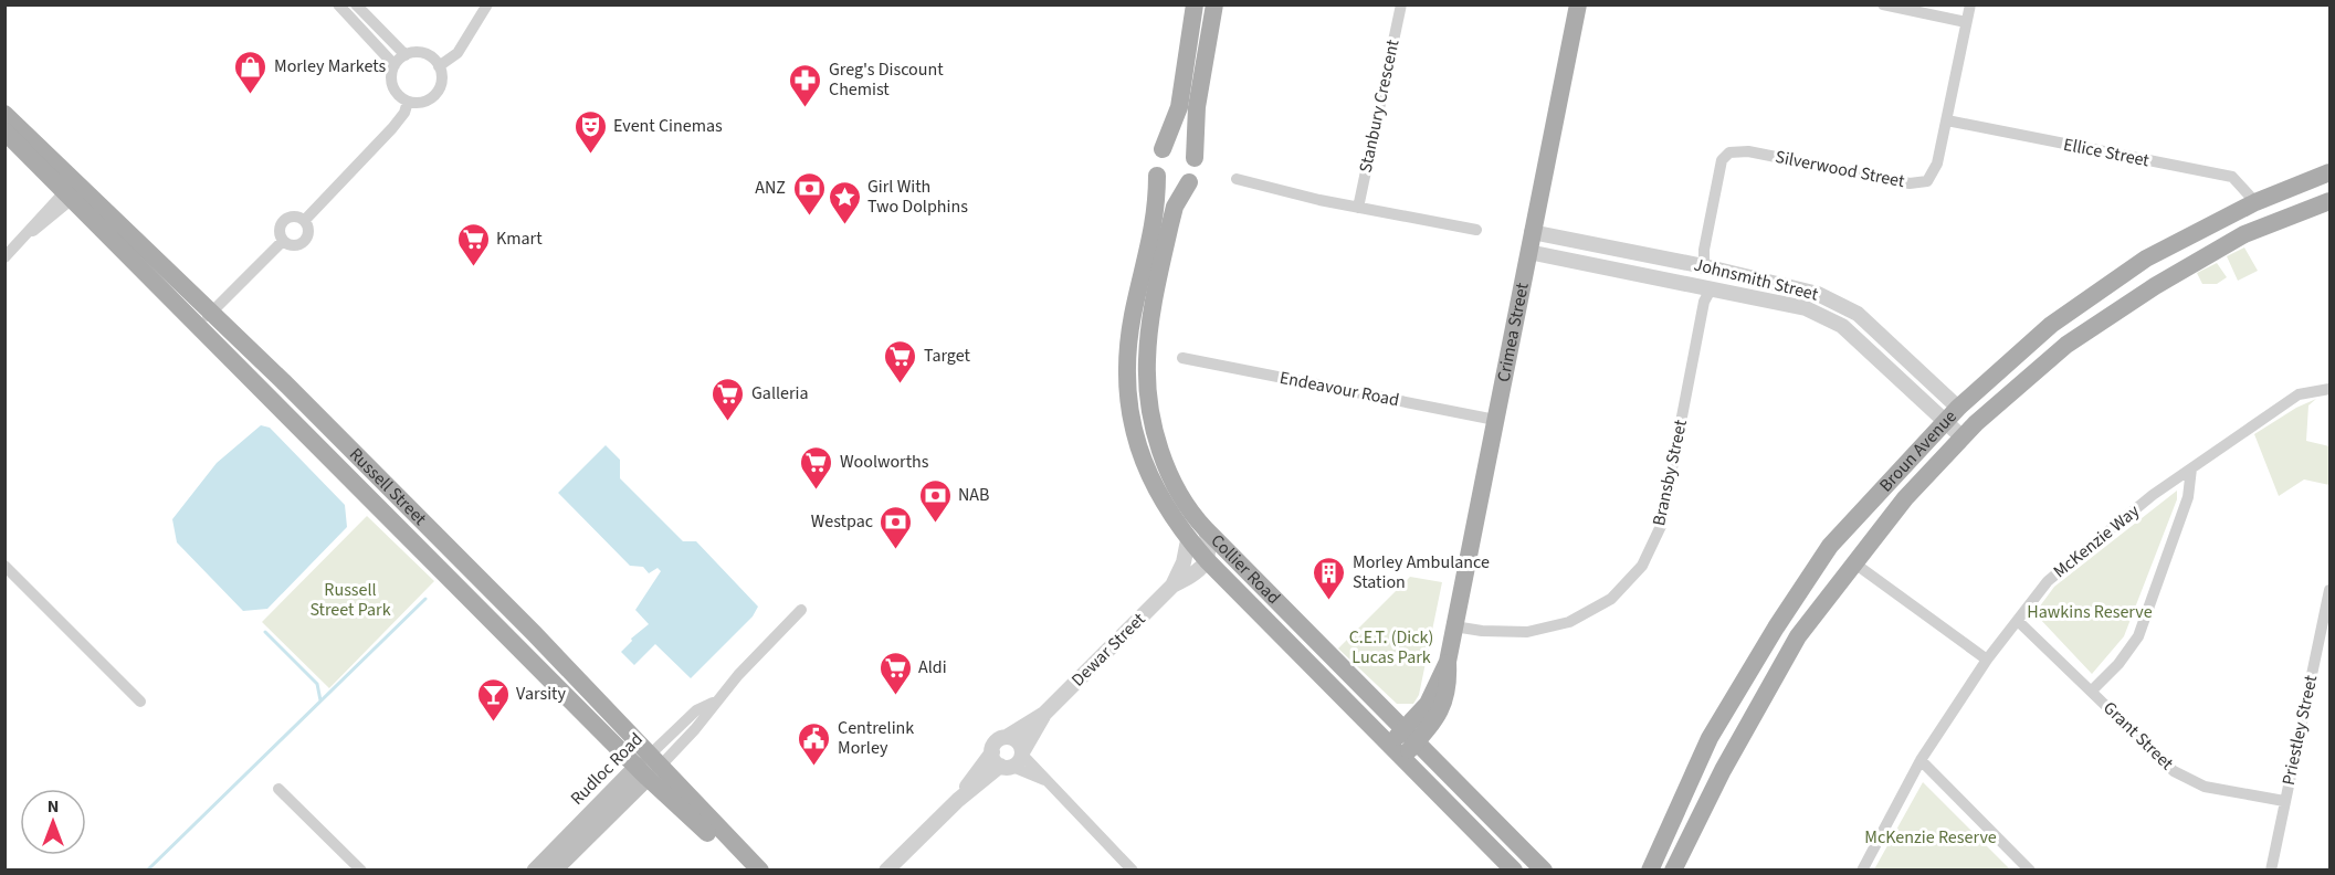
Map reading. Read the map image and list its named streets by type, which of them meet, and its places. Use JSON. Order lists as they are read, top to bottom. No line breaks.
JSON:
{"streets":{"main road":["Crimea Street","Broun Avenue","Russell Street","Collier Road","Rudloc Road"],"street":["Stanbury Crescent","Ellice Street","Silverwood Street","Johnsmith Street","Endeavour Road","Bransby Street","McKenzie Way","Dewar Street","Priestley Street","Grant Street"]},"crossings":[["Ellice Street","Silverwood Street"],["Ellice Street","Broun Avenue"],["Silverwood Street","Johnsmith Street"],["Johnsmith Street","Crimea Street"],["Johnsmith Street","Broun Avenue"],["Johnsmith Street","Bransby Street"],["Crimea Street","Endeavour Road"],["Crimea Street","Bransby Street"],["Crimea Street","Collier Road"],["Russell Street","Rudloc Road"],["McKenzie Way","Grant Street"],["Collier Road","Dewar Street"],["Priestley Street","Grant Street"]],"parks":["Russell Street Park","Hawkins Reserve","C.E.T. (Dick) Lucas Park","McKenzie Reserve"],"places":{"shop":["Morley Markets"],"pharmacy":["Greg's Discount Chemist"],"theatre":["Event Cinemas"],"bank":["ANZ","NAB","Westpac"],"place":["Girl With Two Dolphins"],"supermarket":["Kmart","Target","Galleria","Woolworths","Aldi"],"building":["Morley Ambulance Station"],"bar":["Varsity"],"public building":["Centrelink Morley"]},"north":"top"}
